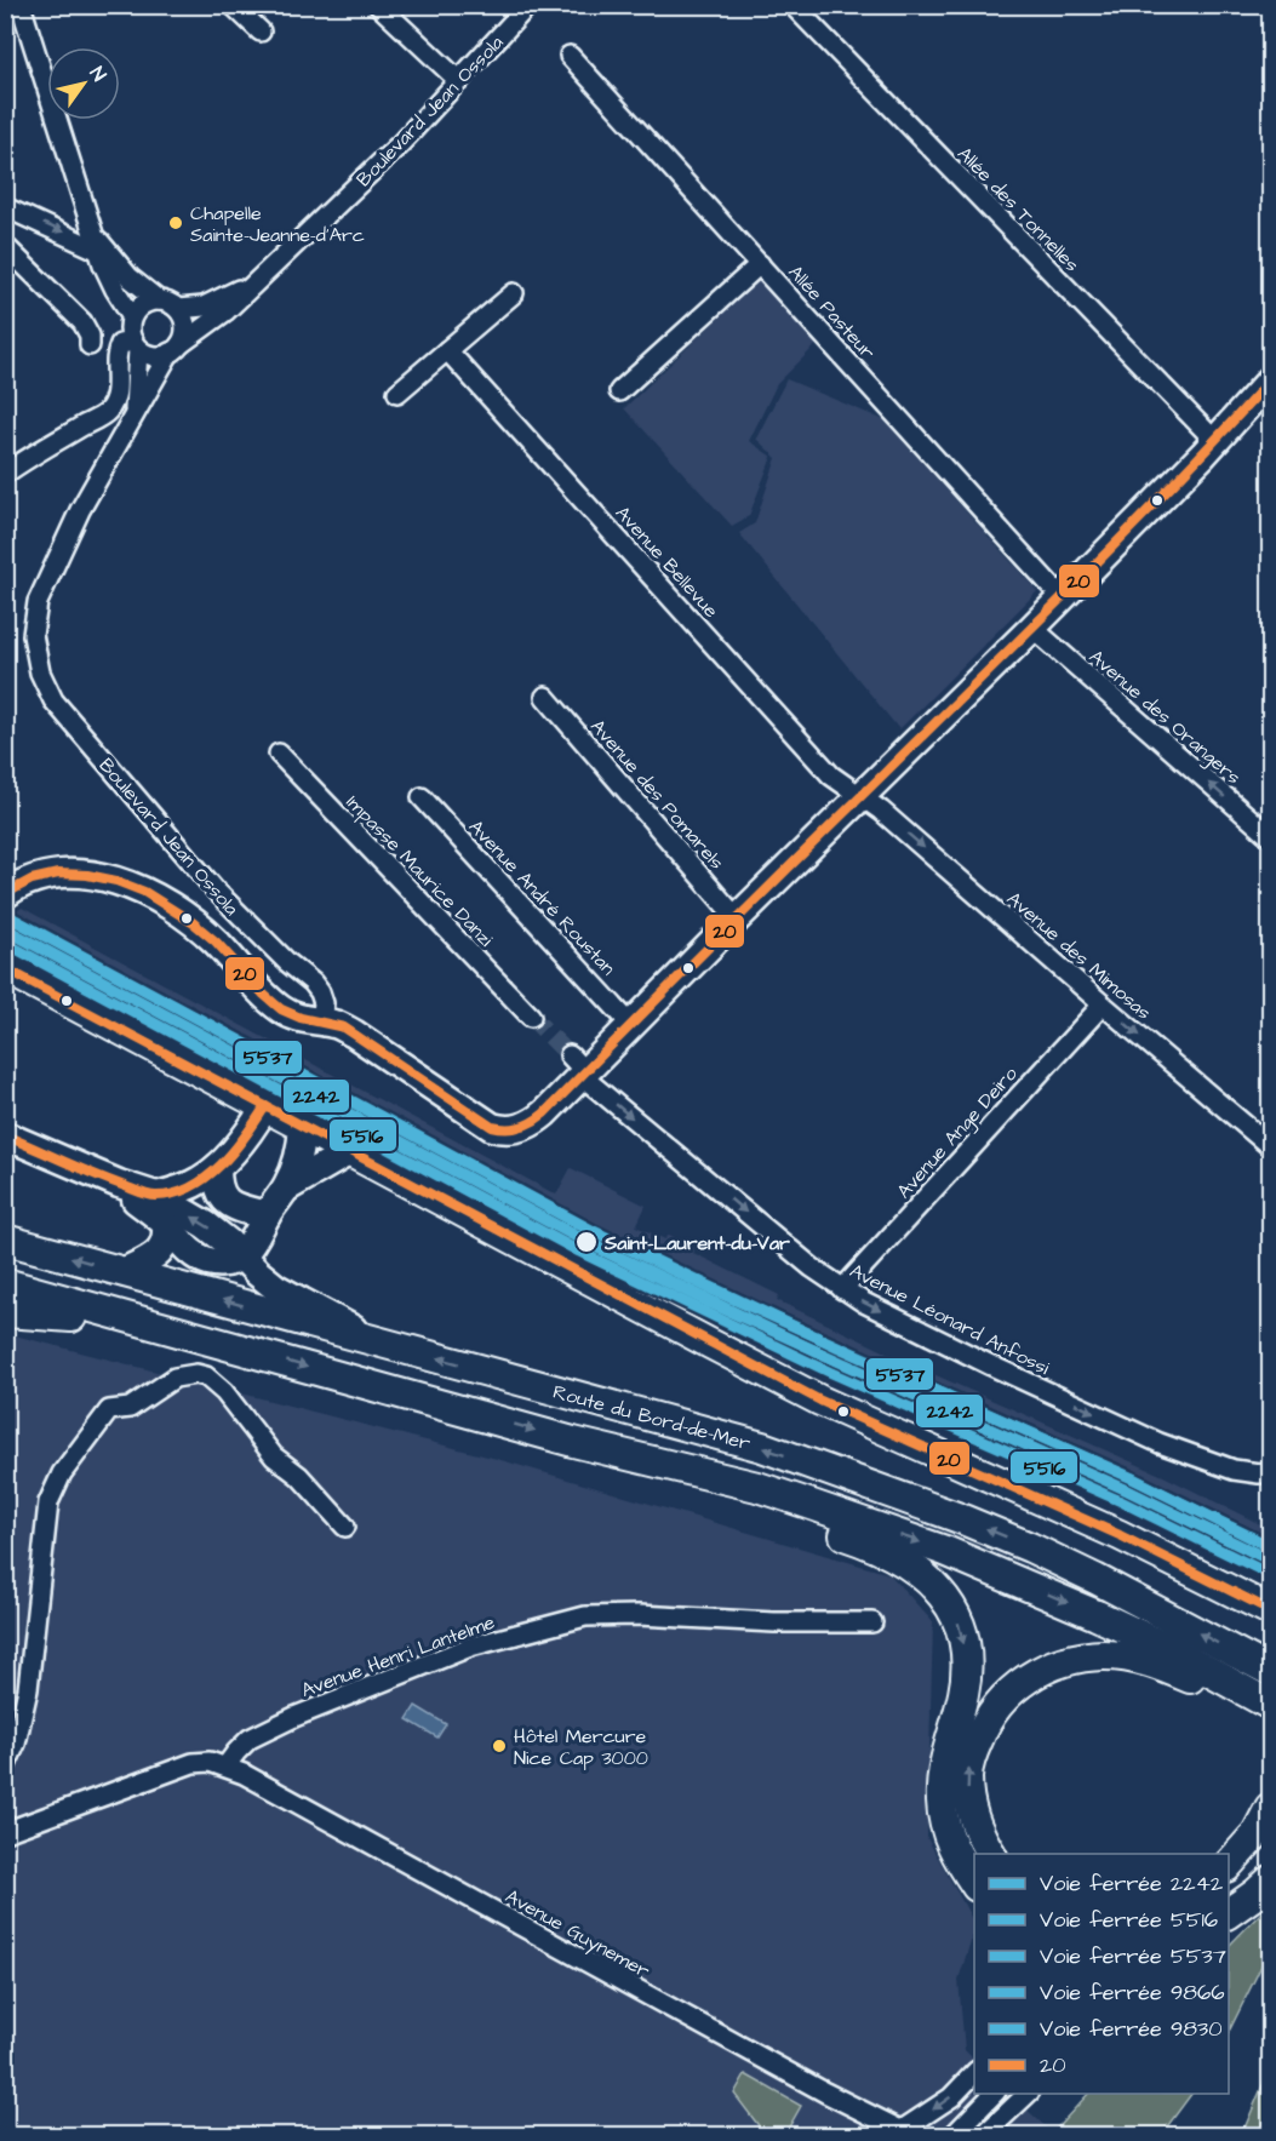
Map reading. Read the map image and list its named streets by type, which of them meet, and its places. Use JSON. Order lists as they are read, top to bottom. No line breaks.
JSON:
{"streets":{"main road":["Route du Bord-de-Mer"],"street":["Boulevard Jean Ossola","Allée des Tonnelles","Allée Pasteur","Avenue Bellevue","Avenue des Orangers","Avenue des Pomarels","Impasse Maurice Danzi","Avenue André Roustan","Avenue des Mimosas","Avenue Ange Deiro","Avenue Léonard Anfossi","Avenue Henri Lantelme","Avenue Guynemer"]},"crossings":[["Avenue Bellevue","Avenue des Mimosas"],["Avenue des Mimosas","Avenue Ange Deiro"],["Avenue Ange Deiro","Avenue Léonard Anfossi"],["Avenue Henri Lantelme","Avenue Guynemer"]],"one_way":["Avenue des Orangers","Avenue des Mimosas","Avenue Léonard Anfossi"],"places":["Chapelle Sainte-Jeanne-d'Arc","Saint-Laurent-du-Var","Hôtel Mercure Nice Cap 3000"],"lines":["transit line 20","rail line 5537","rail line 9866","rail line 2242","rail line 9830","rail line 5516"],"legend":["Voie ferrée 2242","Voie ferrée 5516","Voie ferrée 5537","Voie ferrée 9866","Voie ferrée 9830","20"],"north":"top right"}
